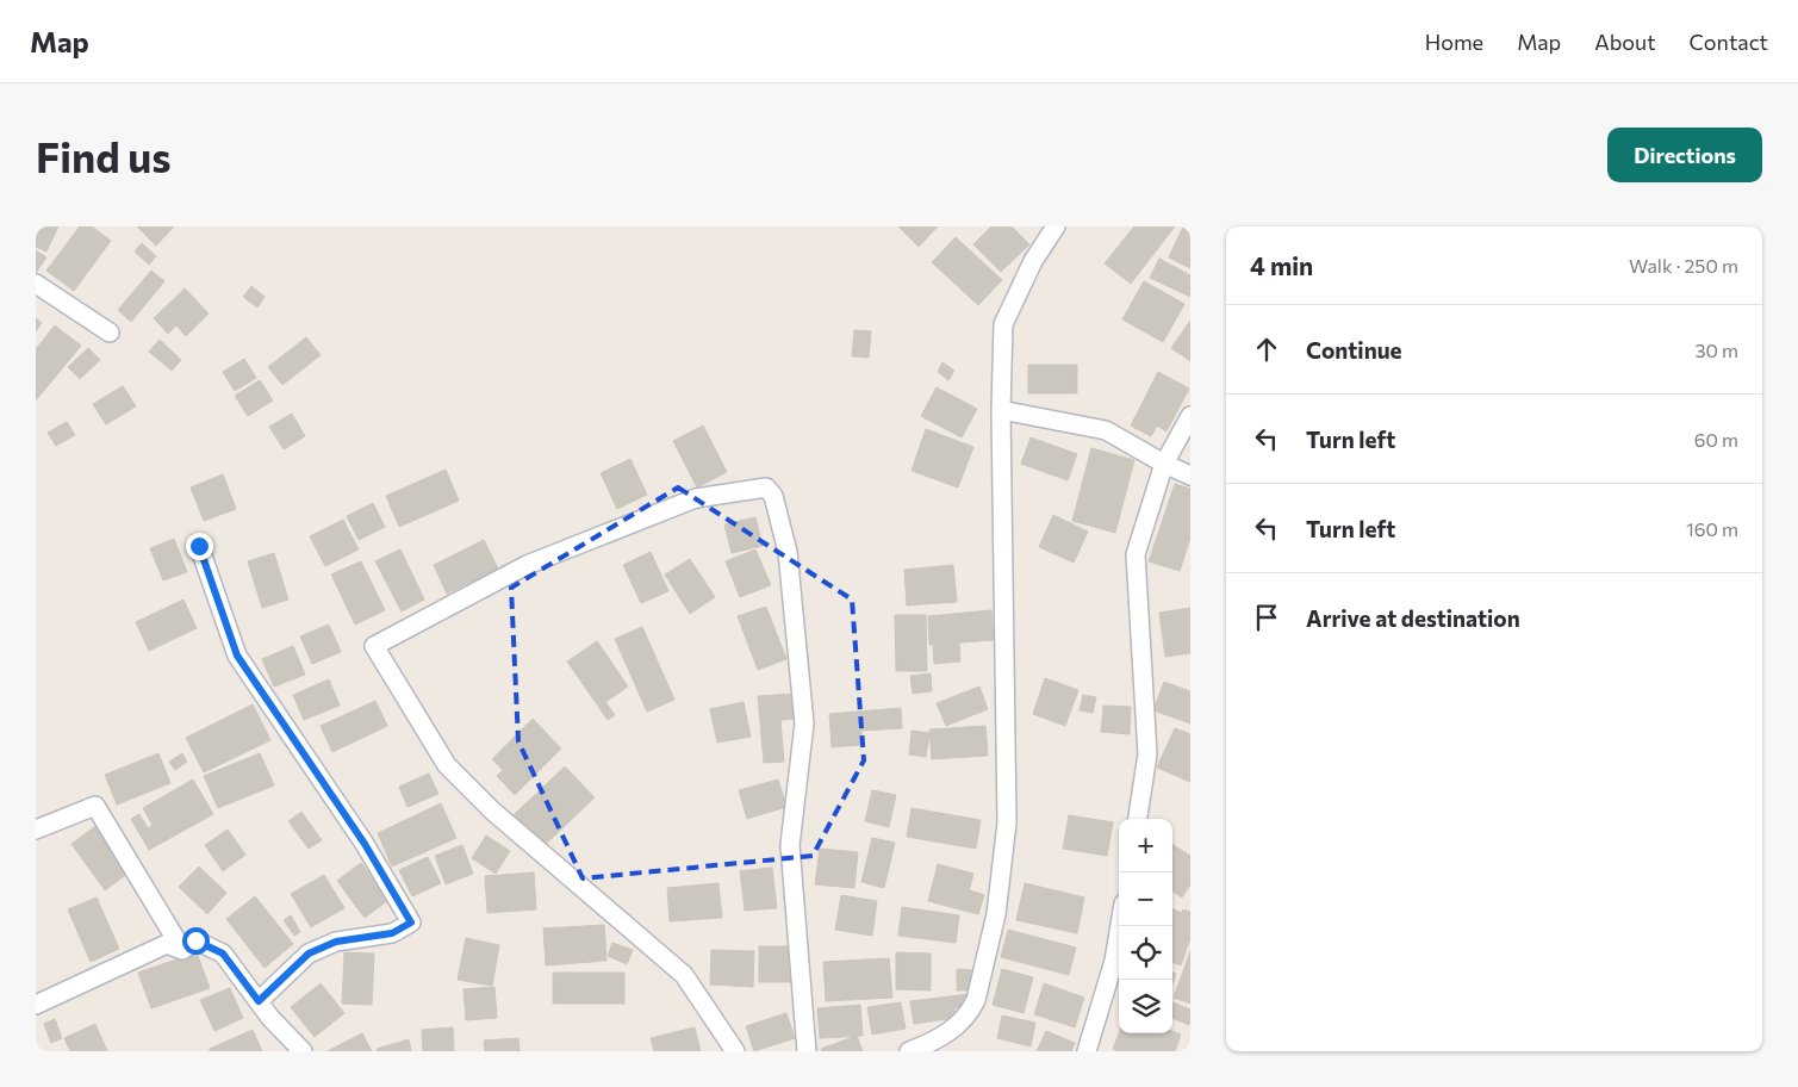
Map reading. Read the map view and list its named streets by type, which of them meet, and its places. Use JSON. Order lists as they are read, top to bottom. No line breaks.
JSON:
{"page":{"header":"Map","nav":["Home","Map","About","Contact"],"buttons":"Directions","title":"Find us","heading":["4 min","Walk · 250 m"],"list":[["Continue","30 m"],["Turn left","60 m"],["Turn left","160 m"],"Arrive at destination"],"map_buttons":["+","−"]}}
